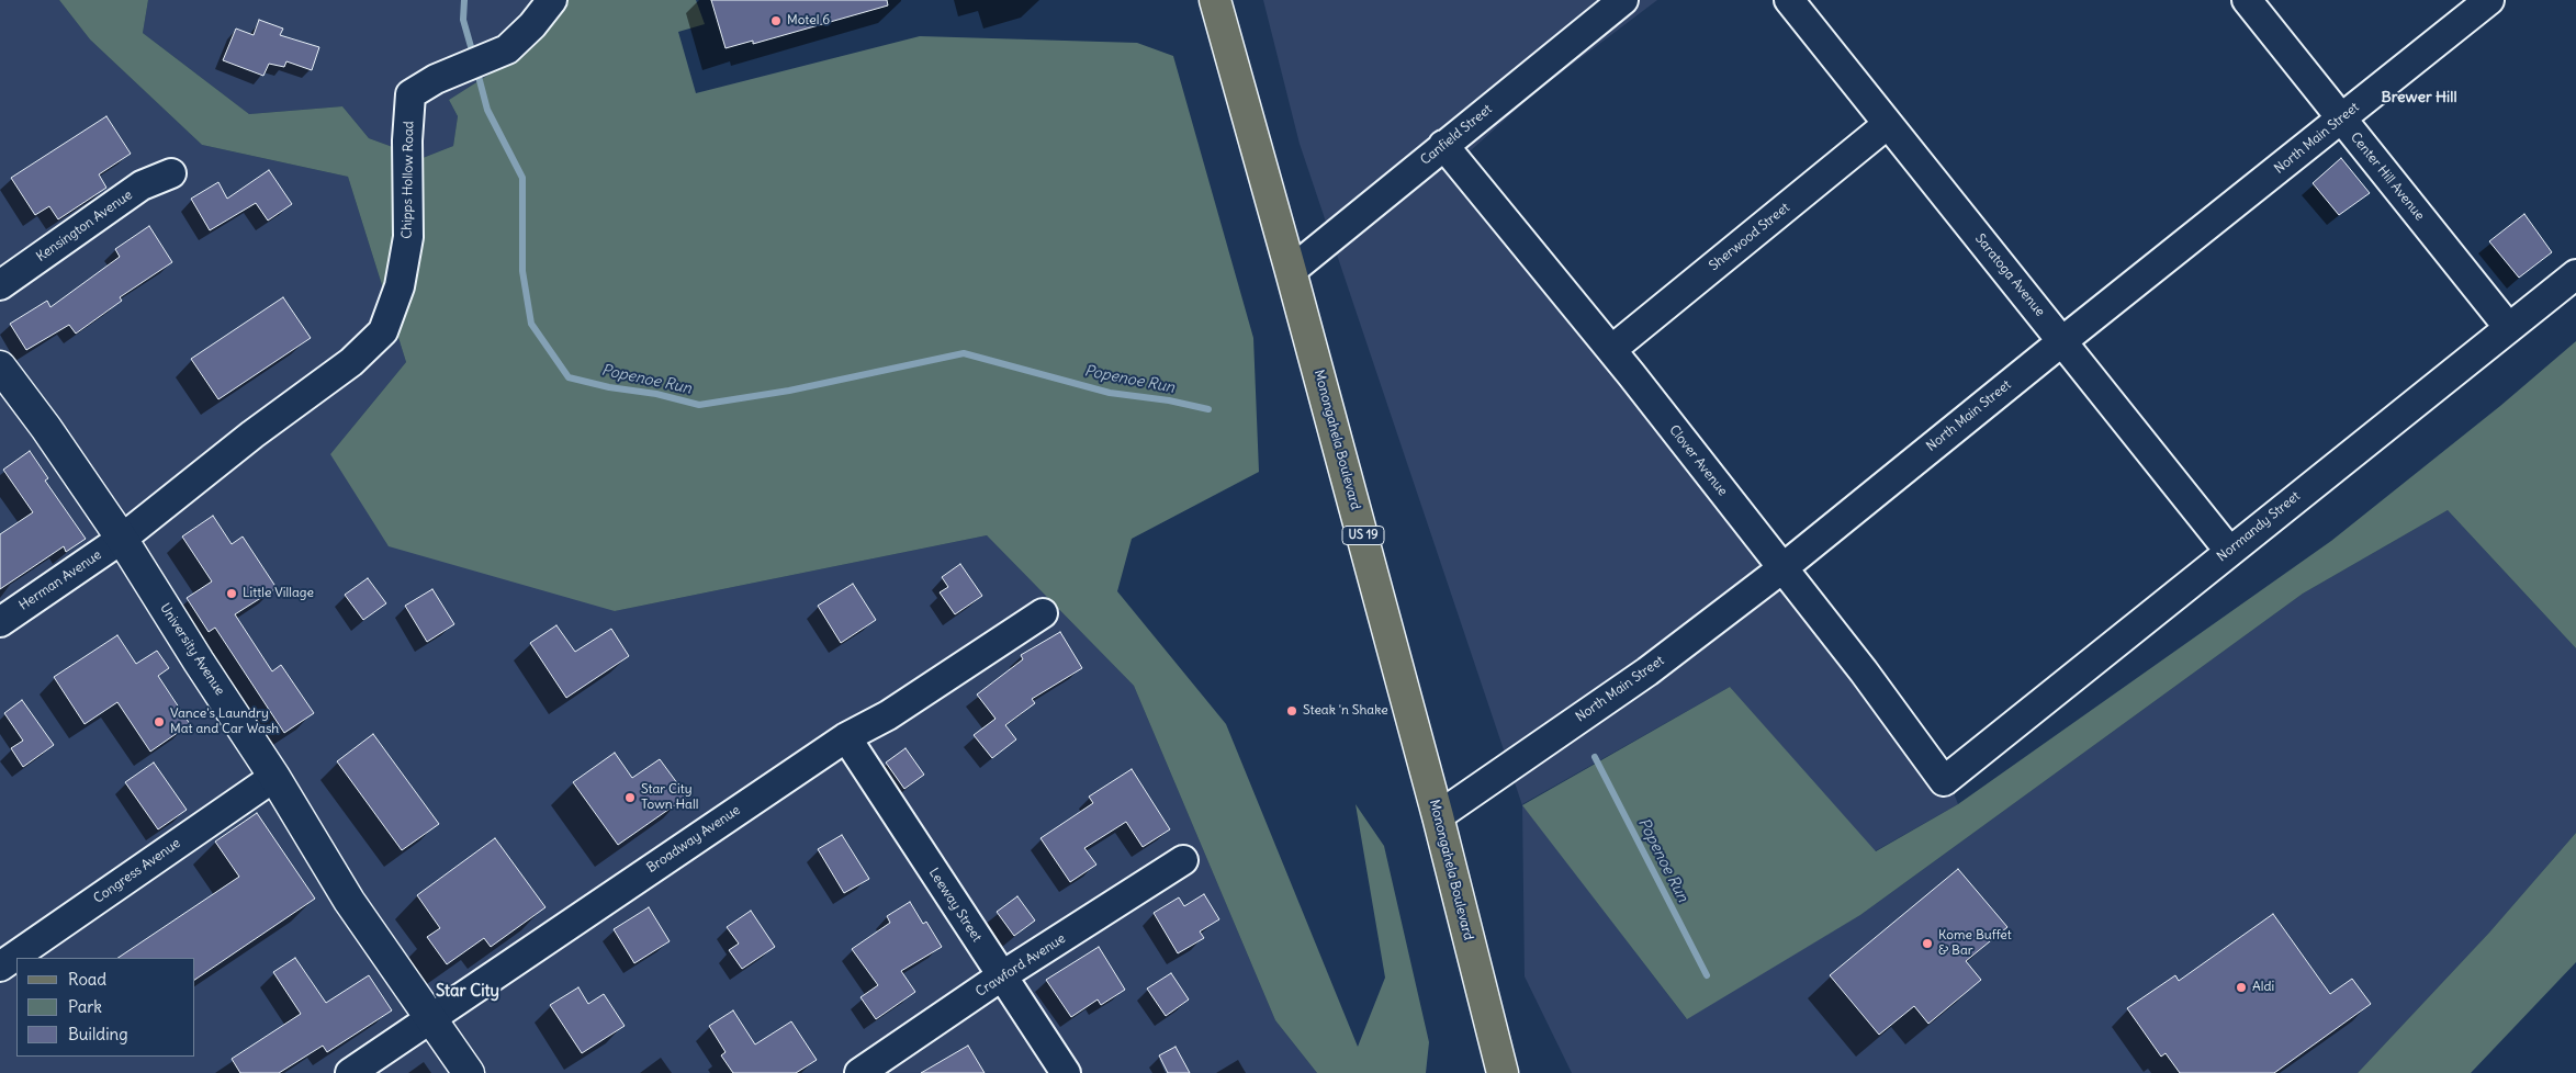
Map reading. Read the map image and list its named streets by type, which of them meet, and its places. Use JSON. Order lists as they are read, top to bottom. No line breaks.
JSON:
{"streets":{"main road":["Monongahela Boulevard","US 19"],"street":["Canfield Street","North Main Street","Center Hill Avenue","Chipps Hollow Road","Kensington Avenue","Sherwood Street","Saratoga Avenue","Clover Avenue","Normandy Street","Herman Avenue","University Avenue","Broadway Avenue","Congress Avenue","Leeway Street","Crawford Avenue"]},"crossings":[["Canfield Street","Monongahela Boulevard"],["Canfield Street","Clover Avenue"],["North Main Street","Center Hill Avenue"],["North Main Street","Saratoga Avenue"],["North Main Street","Monongahela Boulevard"],["North Main Street","Clover Avenue"],["Center Hill Avenue","Normandy Street"],["Chipps Hollow Road","Herman Avenue"],["Chipps Hollow Road","University Avenue"],["Sherwood Street","Saratoga Avenue"],["Sherwood Street","Clover Avenue"],["Saratoga Avenue","Normandy Street"],["Clover Avenue","Normandy Street"],["Herman Avenue","University Avenue"],["University Avenue","Broadway Avenue"],["University Avenue","Congress Avenue"],["Broadway Avenue","Leeway Street"],["Leeway Street","Crawford Avenue"]],"districts":["Brewer Hill","Star City"],"water":["Popenoe Run"],"places":["Motel 6","Little Village","Steak 'n Shake","Vance's Laundry Mat and Car Wash","Star City Town Hall","Kome Buffet & Bar","Aldi"],"legend":["Road","Park","Building"]}
